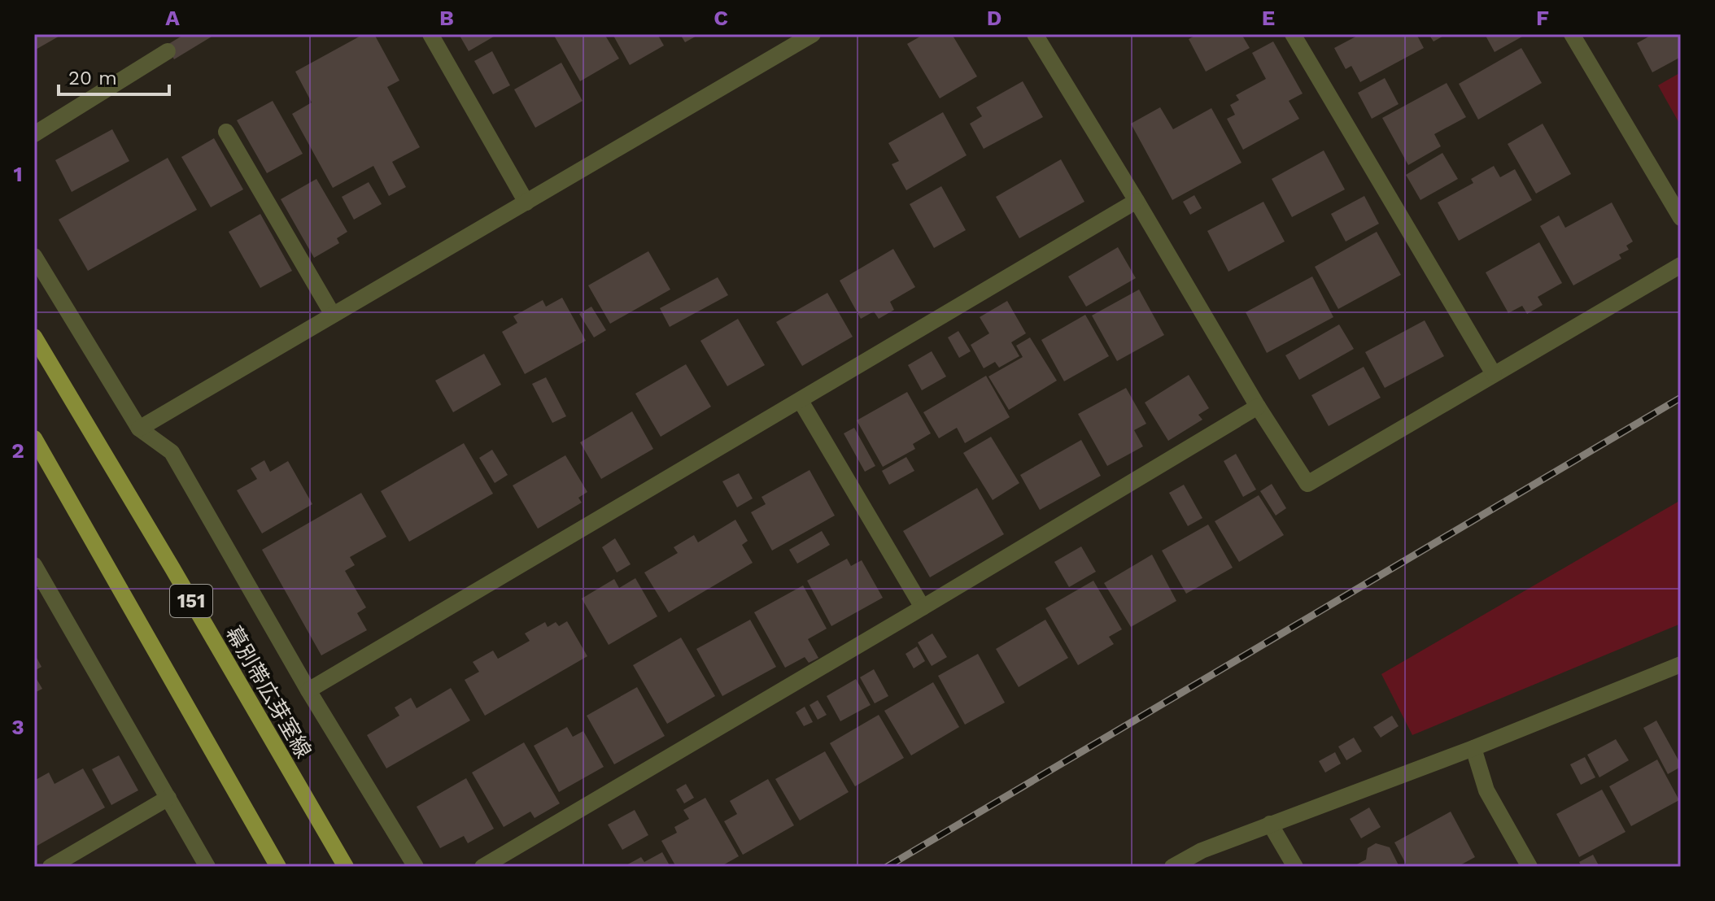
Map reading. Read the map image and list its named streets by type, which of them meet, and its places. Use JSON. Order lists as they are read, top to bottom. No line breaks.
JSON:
{"streets":{"main road":["151","幕別帯広芽室線"]},"scale_bar":"20 m","grid":{"columns":["A","B","C","D","E","F"],"rows":["1","2","3"]}}
